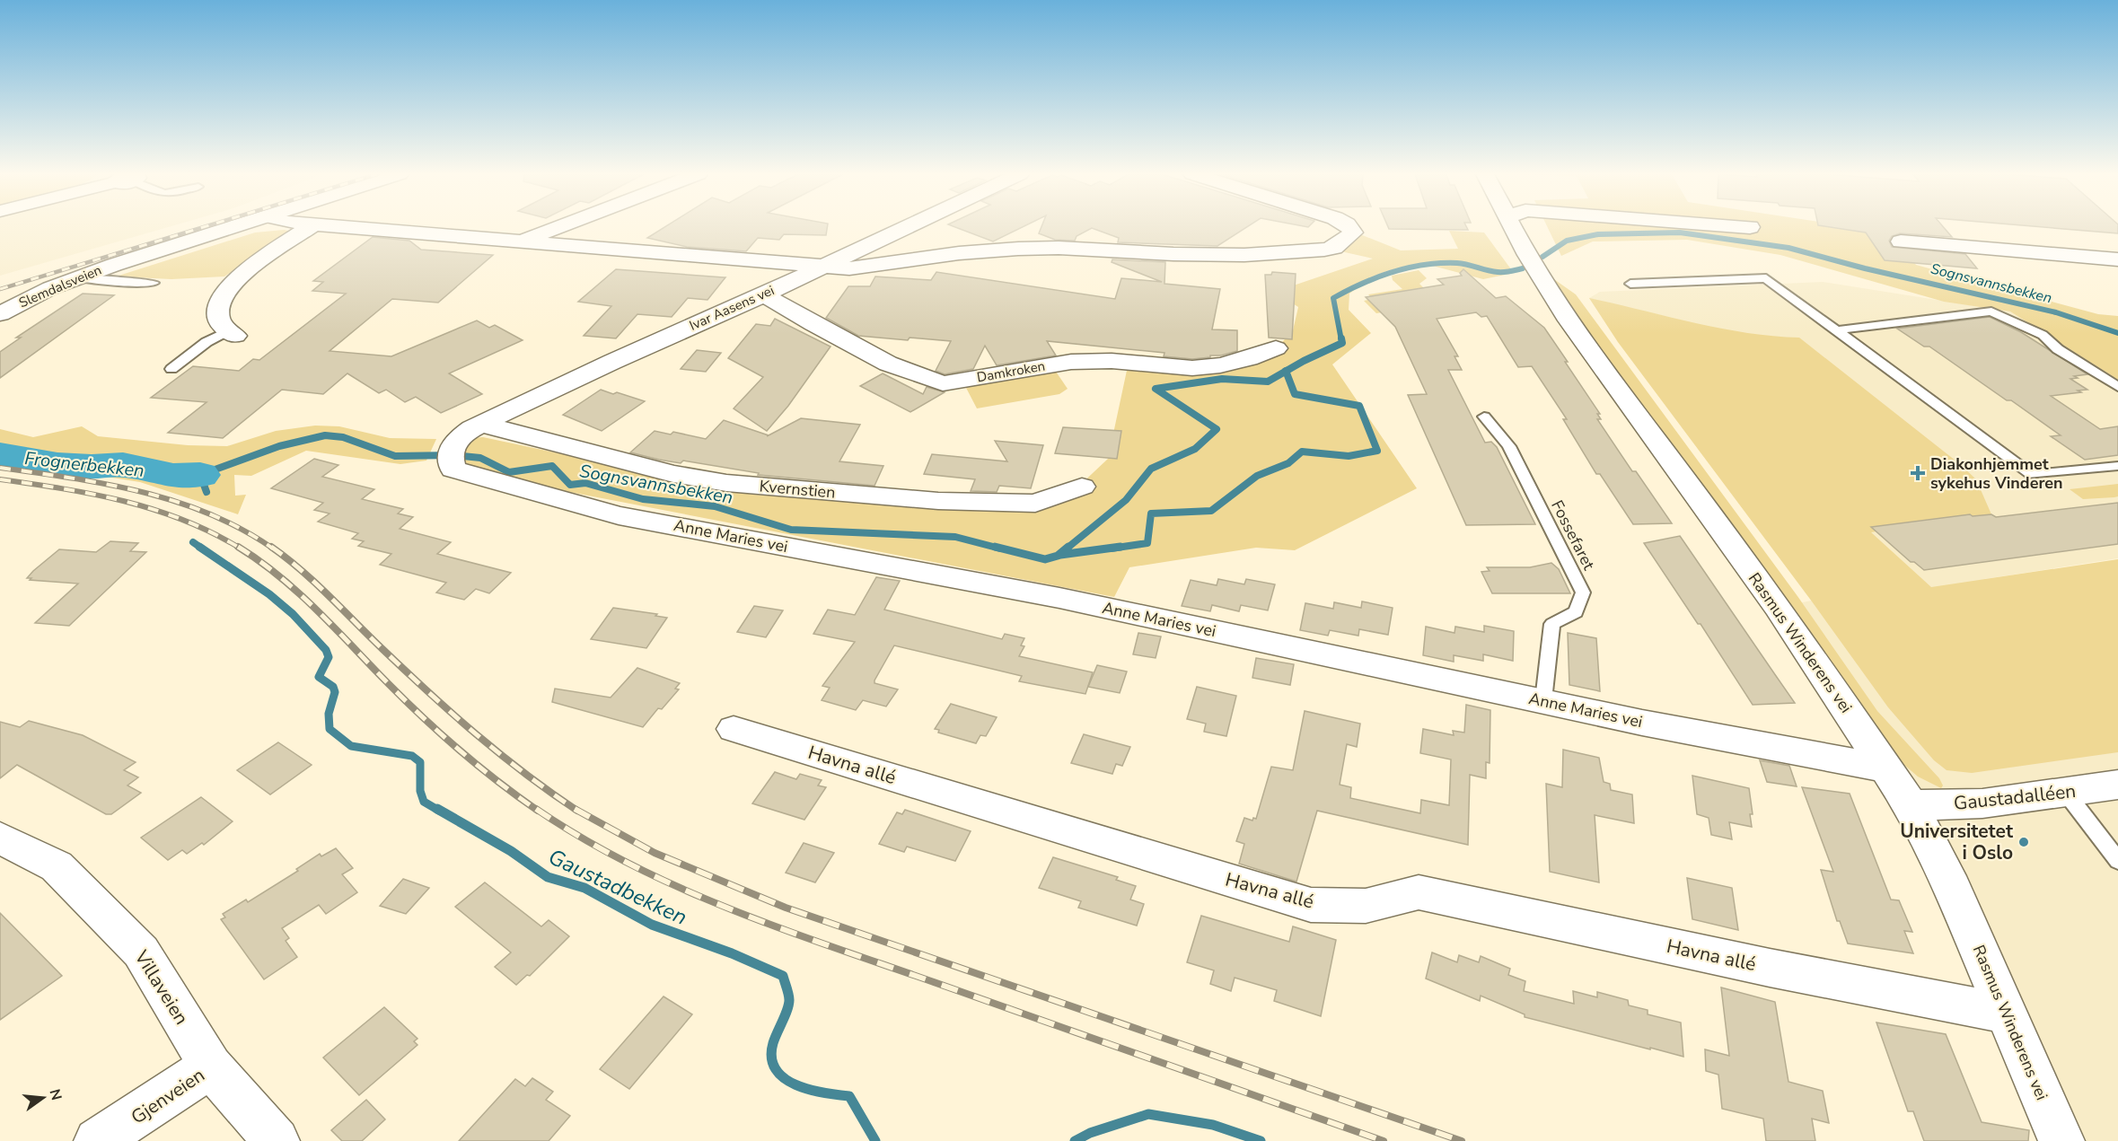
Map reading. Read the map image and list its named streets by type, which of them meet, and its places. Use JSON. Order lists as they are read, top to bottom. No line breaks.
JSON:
{"streets":{"street":["Slemdalsveien","Ivar Aasens vei","Damkroken","Kvernstien","Anne Maries vei","Rasmus Winderens vei","Havna allé","Gaustadalléen","Villaveien","Gjenveien"],"lane":["Fossefaret"]},"crossings":[["Ivar Aasens vei","Damkroken"],["Ivar Aasens vei","Kvernstien"],["Ivar Aasens vei","Anne Maries vei"],["Fossefaret","Anne Maries vei"],["Anne Maries vei","Rasmus Winderens vei"],["Rasmus Winderens vei","Havna allé"],["Rasmus Winderens vei","Gaustadalléen"],["Villaveien","Gjenveien"]],"water":["Sognsvannsbekken","Frognerbekken","Gaustadbekken"],"places":{"health":["Diakonhjemmet sykehus Vinderen"],"other":["Universitetet i Oslo"]},"north":"right"}
